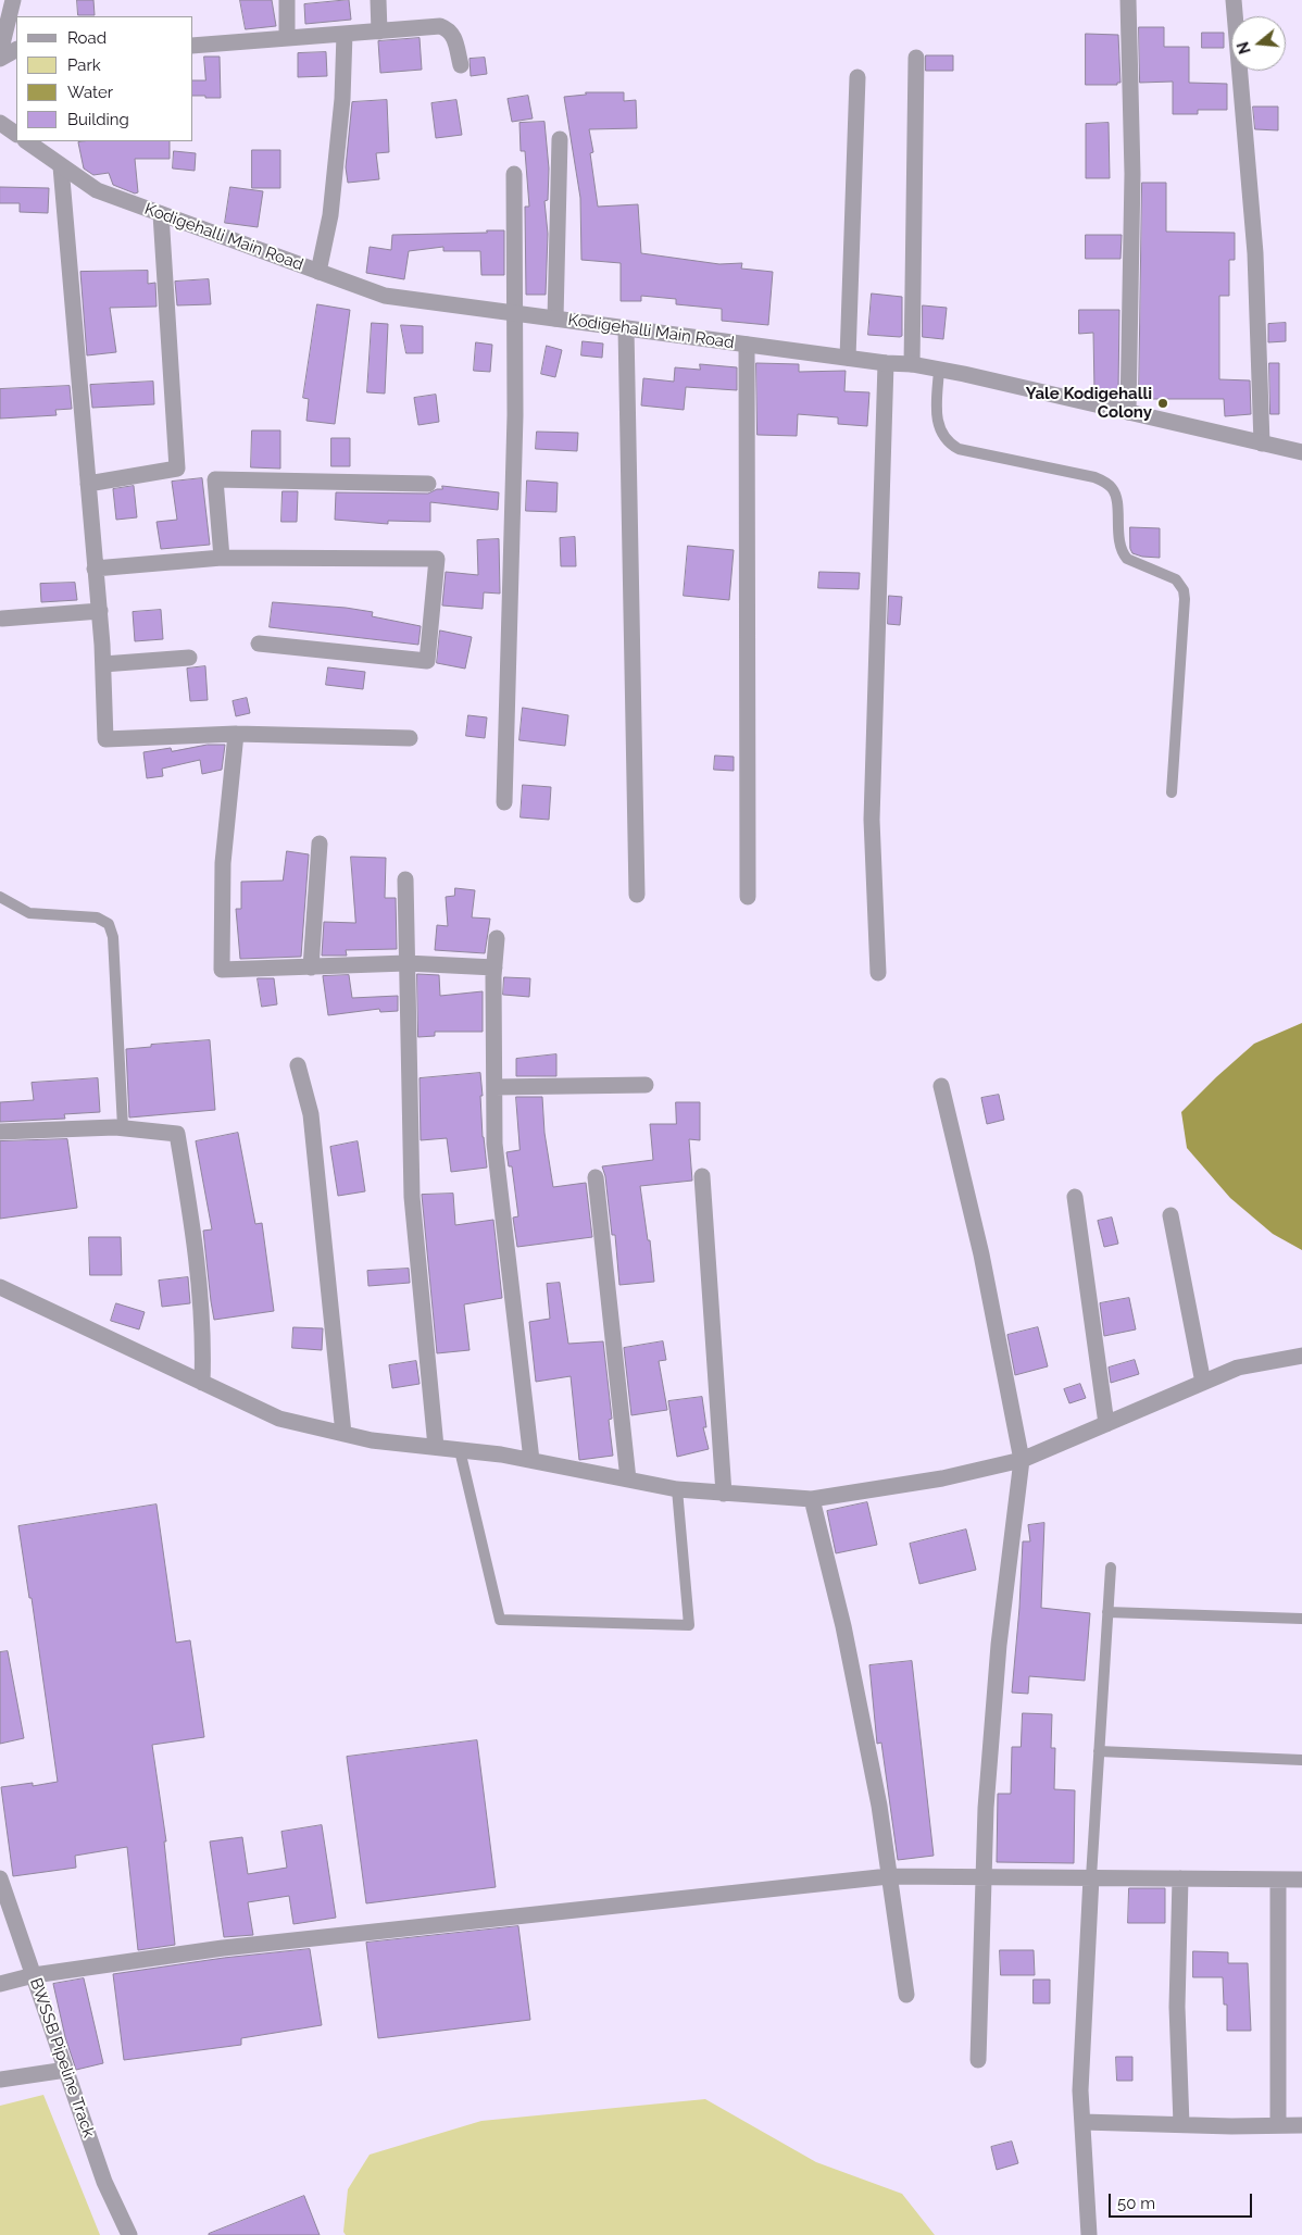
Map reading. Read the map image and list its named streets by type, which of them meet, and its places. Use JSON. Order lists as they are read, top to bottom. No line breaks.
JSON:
{"streets":{"street":["Kodigehalli Main Road","BWSSB Pipeline Track"]},"places":["Yale Kodigehalli Colony"],"legend":["Road","Park","Water","Building"],"scale_bar":"50 m","north":"left"}
